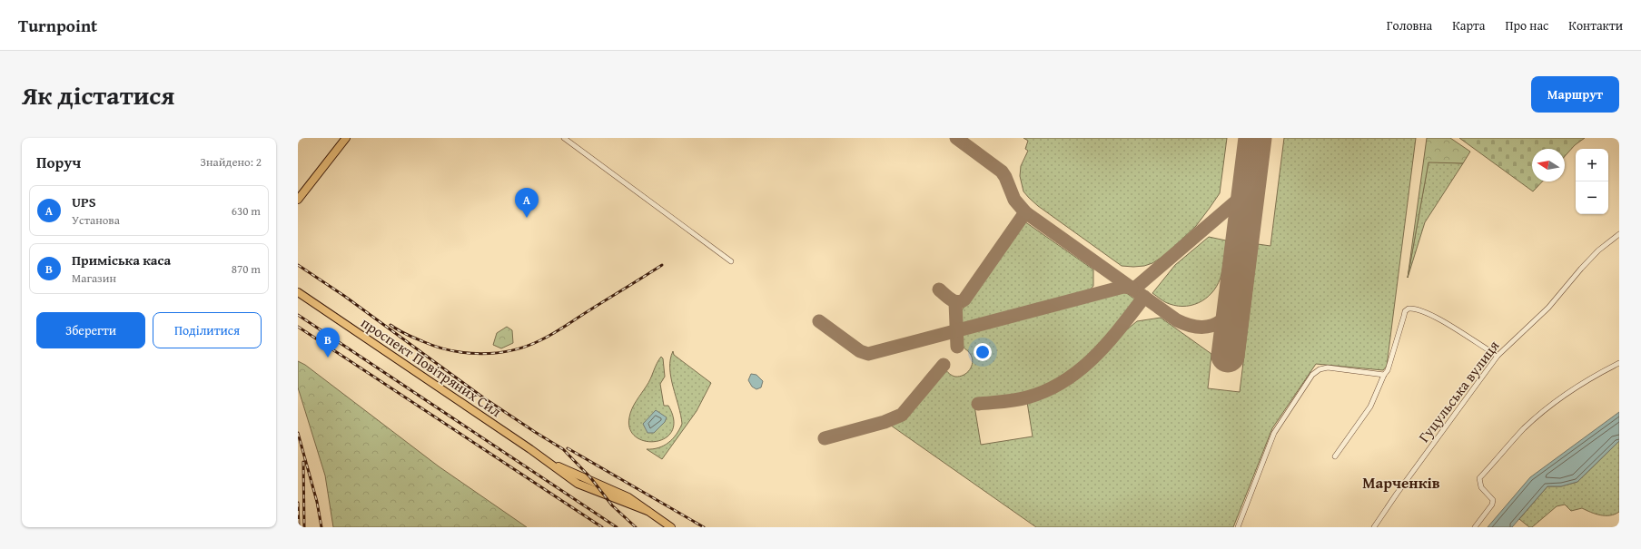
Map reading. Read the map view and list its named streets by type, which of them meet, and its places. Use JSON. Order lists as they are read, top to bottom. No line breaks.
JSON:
{"streets":{"main road":["проспект Повітряних Сил"],"street":["Гуцульська вулиця"]},"districts":["Марченків"],"north":"left","page":{"header":"Turnpoint","nav":["Головна","Карта","Про нас","Контакти"],"title":"Як дістатися","buttons":["Маршрут",["Зберегти","Поділитися"]],"heading":["Поруч","Знайдено: 2"],"map_buttons":["+","−"],"list":[{"mark":"A","name":"UPS","note":"Установа","value":"630 m"},{"mark":"B","name":"Приміська каса","note":"Магазин","value":"870 m"}],"pins":["A","B"]}}
